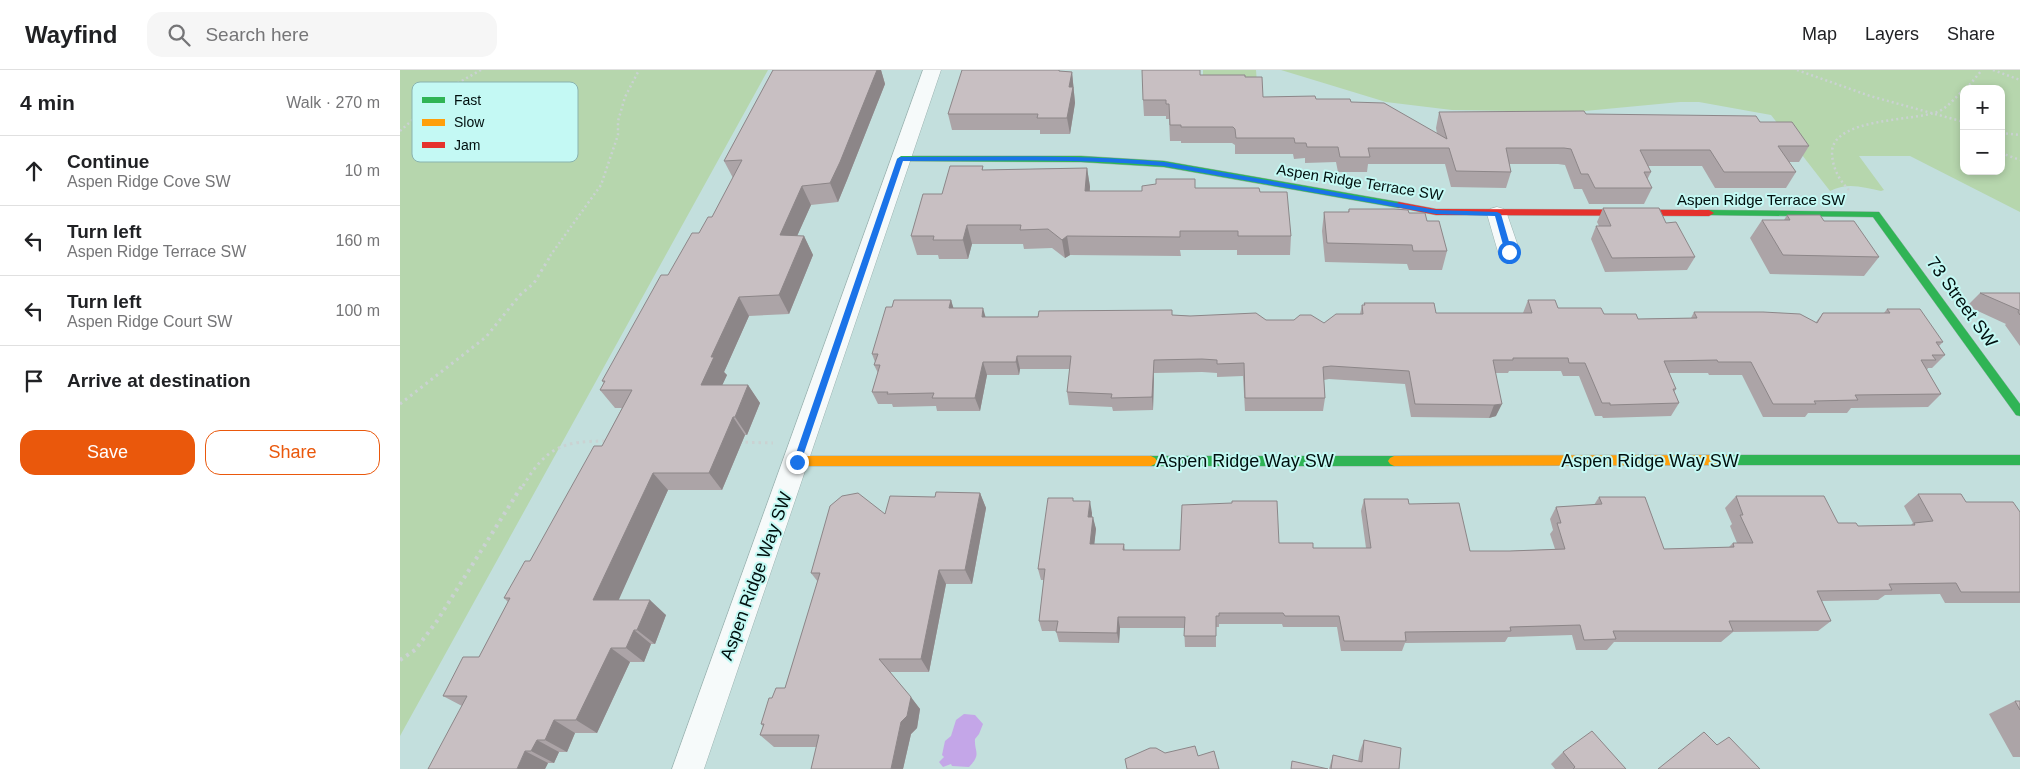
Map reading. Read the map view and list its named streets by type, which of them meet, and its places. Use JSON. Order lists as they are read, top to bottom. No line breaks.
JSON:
{"streets":{"street":["Aspen Ridge Terrace SW","73 Street SW","Aspen Ridge Way SW"]},"crossings":[["Aspen Ridge Terrace SW","73 Street SW"]],"legend":["Fast","Slow","Jam"],"page":{"header":"Wayfind","search":"Search here","nav":["Map","Layers","Share"],"heading":["4 min","Walk · 270 m"],"map_buttons":["+","−"],"list":[["Continue","Aspen Ridge Cove SW","10 m"],["Turn left","Aspen Ridge Terrace SW","160 m"],["Turn left","Aspen Ridge Court SW","100 m"],"Arrive at destination"],"buttons":["Save","Share"]}}
